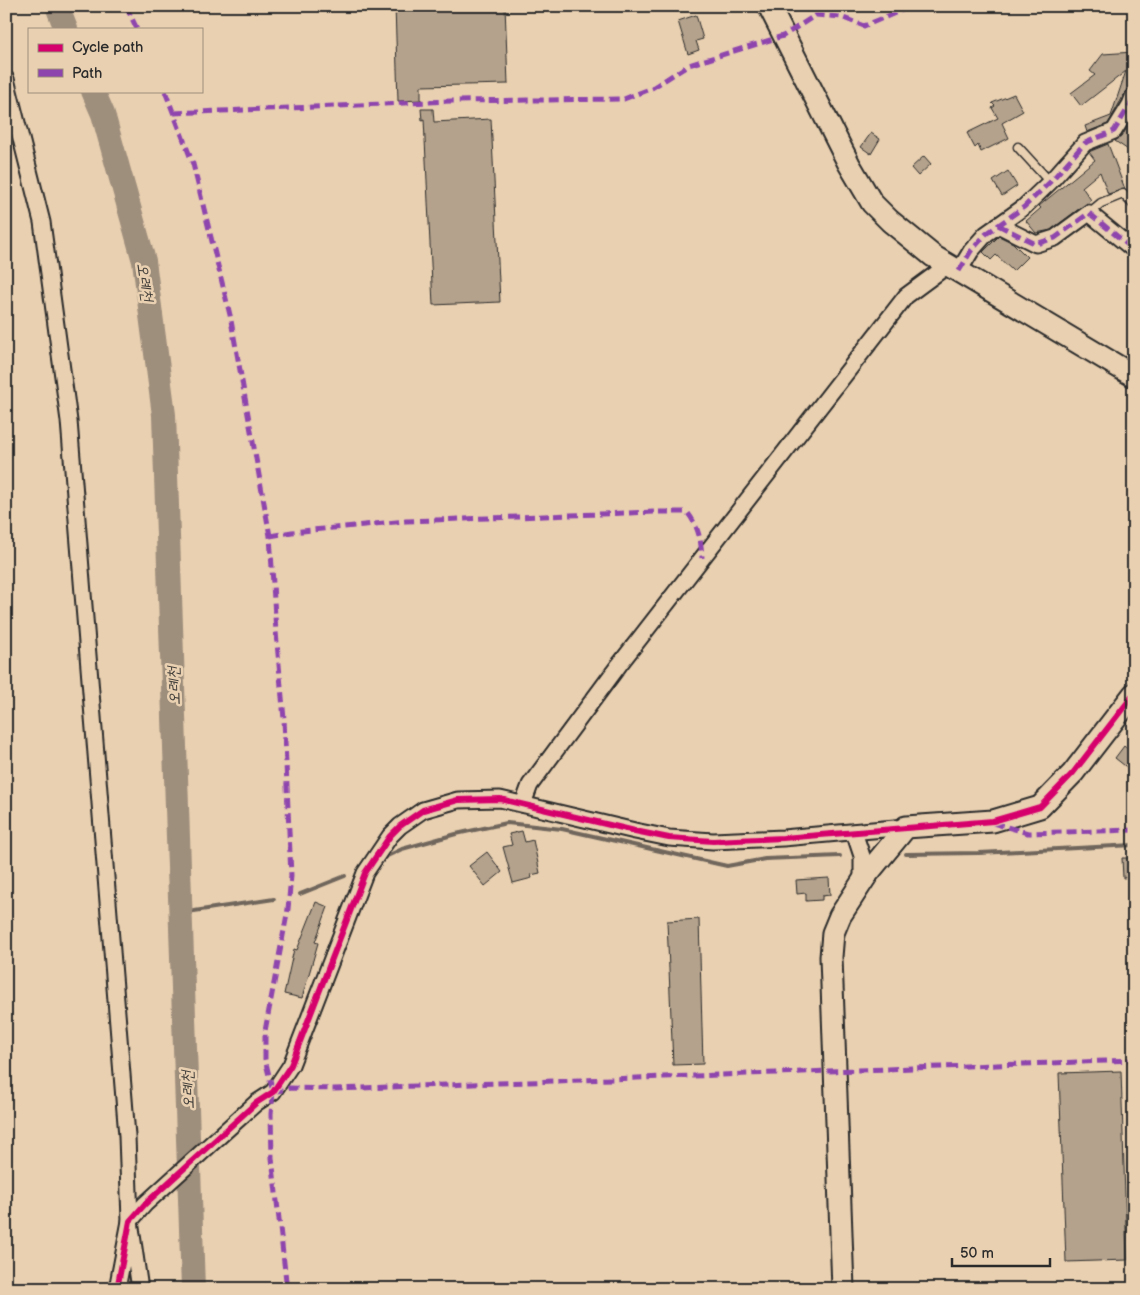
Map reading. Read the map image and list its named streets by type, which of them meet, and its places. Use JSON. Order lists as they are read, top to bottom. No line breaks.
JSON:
{"water":["오례천"],"legend":["Cycle path","Path"],"scale_bar":"50 m"}
